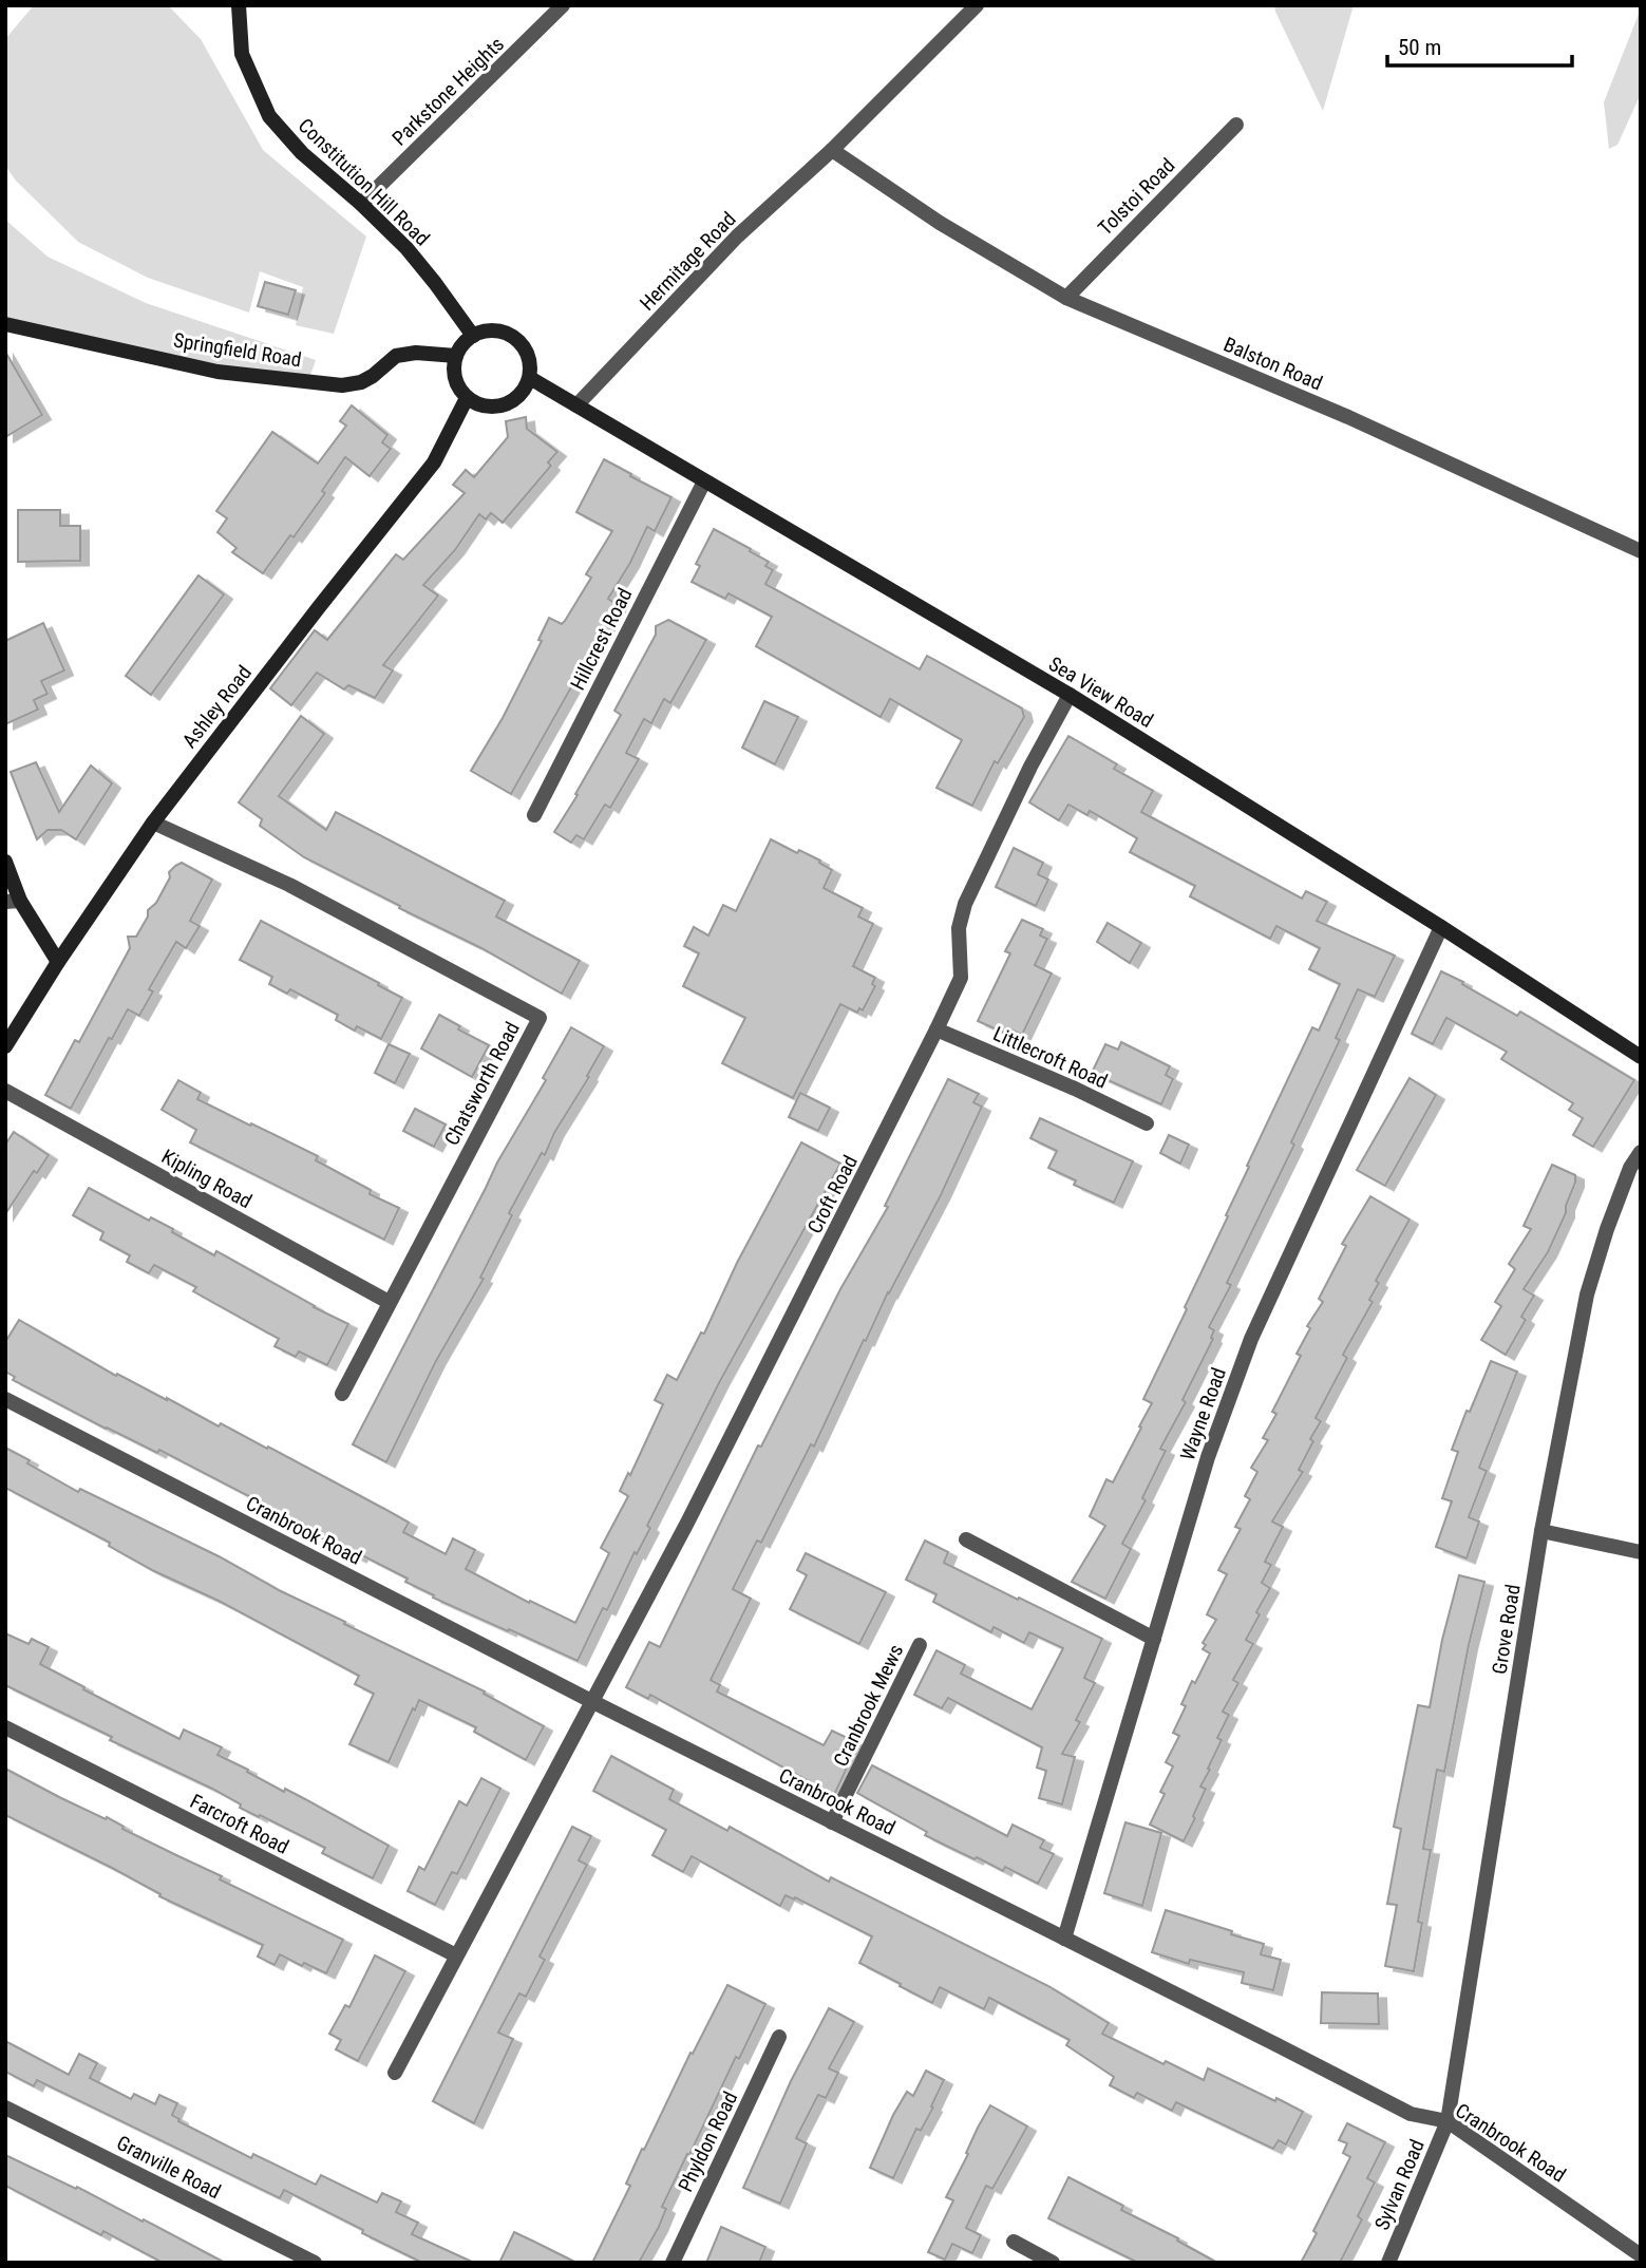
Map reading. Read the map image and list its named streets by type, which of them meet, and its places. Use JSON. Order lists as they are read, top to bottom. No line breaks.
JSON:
{"streets":{"main road":["Constitution Hill Road","Springfield Road","Sea View Road","Ashley Road"],"street":["Parkstone Heights","Tolstoi Road","Hermitage Road","Balston Road","Hillcrest Road","Littlecroft Road","Chatsworth Road","Kipling Road","Croft Road","Wayne Road","Cranbrook Road","Grove Road","Cranbrook Mews","Farcroft Road","Phyldon Road","Granville Road","Sylvan Road"]},"crossings":[["Parkstone Heights","Constitution Hill Road"],["Constitution Hill Road","Springfield Road"],["Constitution Hill Road","Sea View Road"],["Constitution Hill Road","Ashley Road"],["Tolstoi Road","Balston Road"],["Hermitage Road","Balston Road"],["Hermitage Road","Sea View Road"],["Springfield Road","Sea View Road"],["Springfield Road","Ashley Road"],["Hillcrest Road","Sea View Road"],["Sea View Road","Ashley Road"],["Sea View Road","Croft Road"],["Sea View Road","Wayne Road"],["Ashley Road","Chatsworth Road"],["Littlecroft Road","Croft Road"],["Chatsworth Road","Kipling Road"],["Croft Road","Cranbrook Road"],["Wayne Road","Cranbrook Road"],["Cranbrook Road","Grove Road"],["Cranbrook Road","Cranbrook Mews"],["Cranbrook Road","Sylvan Road"],["Grove Road","Sylvan Road"]],"scale_bar":"50 m"}
